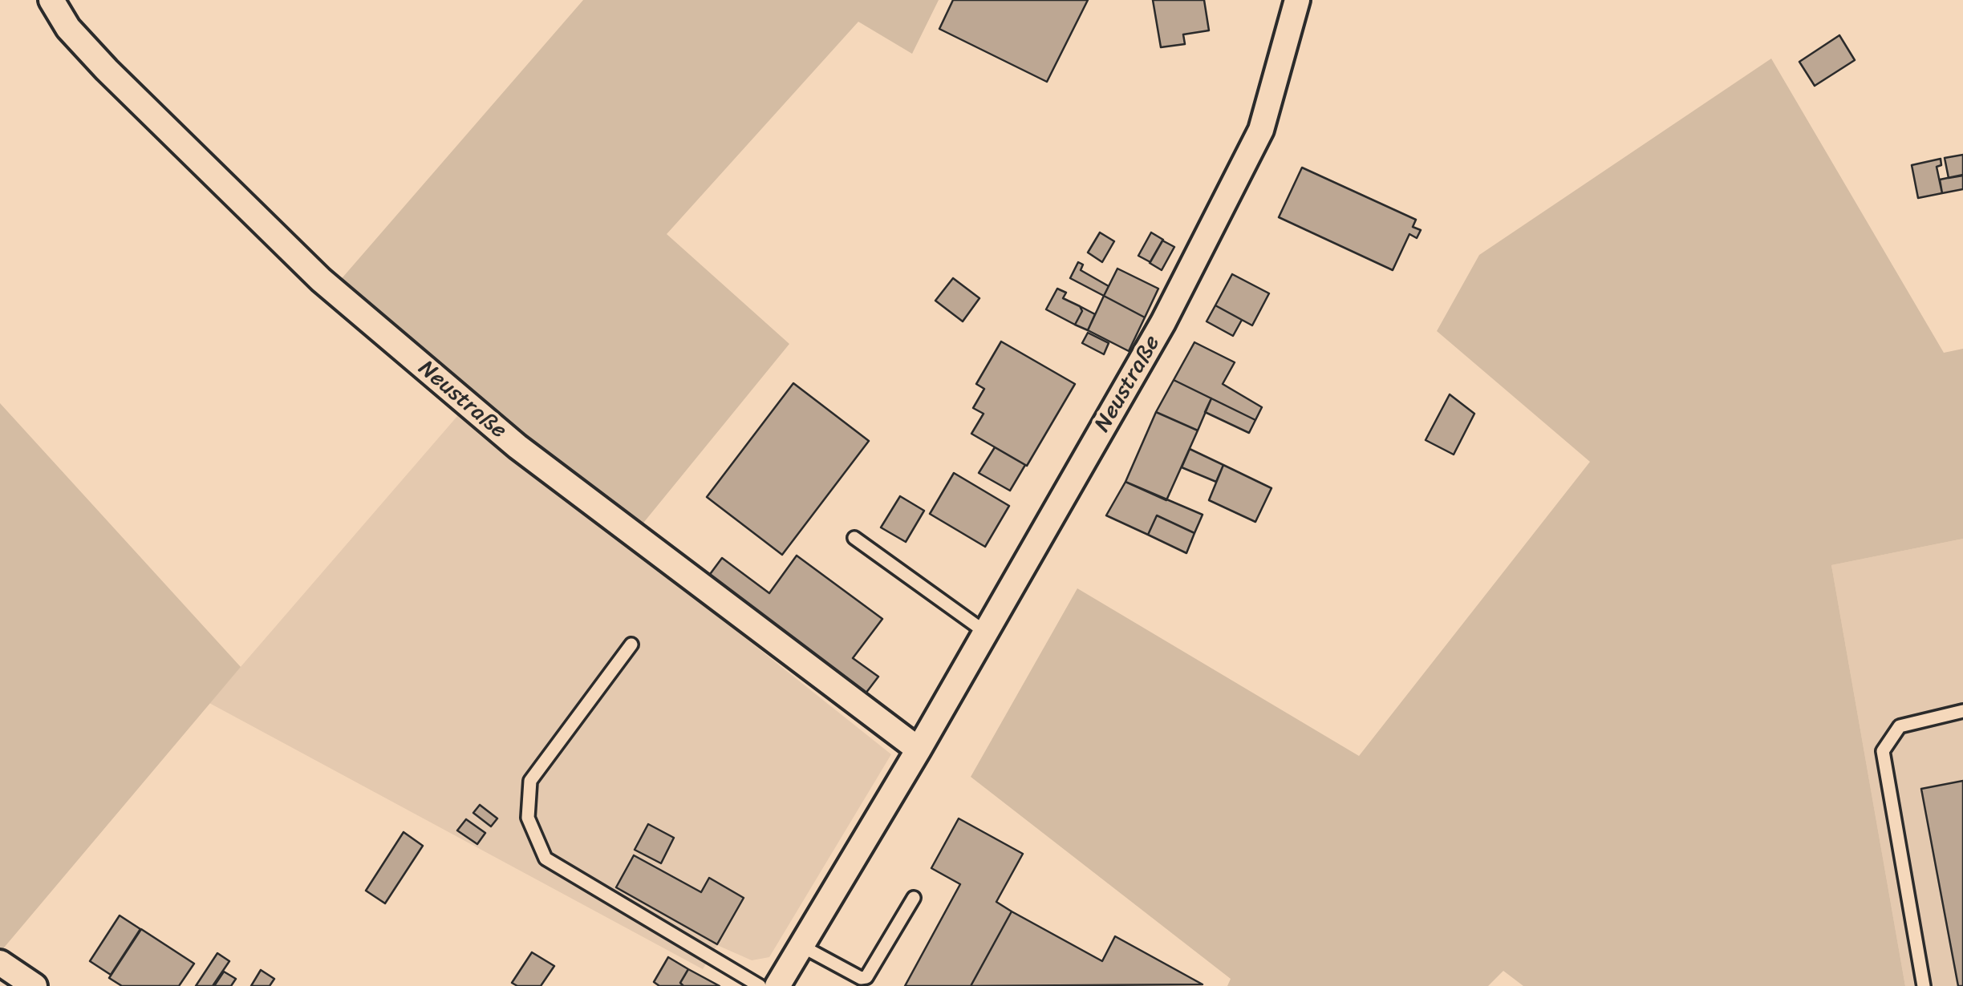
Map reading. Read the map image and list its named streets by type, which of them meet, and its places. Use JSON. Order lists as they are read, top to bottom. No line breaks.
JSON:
{"streets":{"street":["Neustraße"]}}
